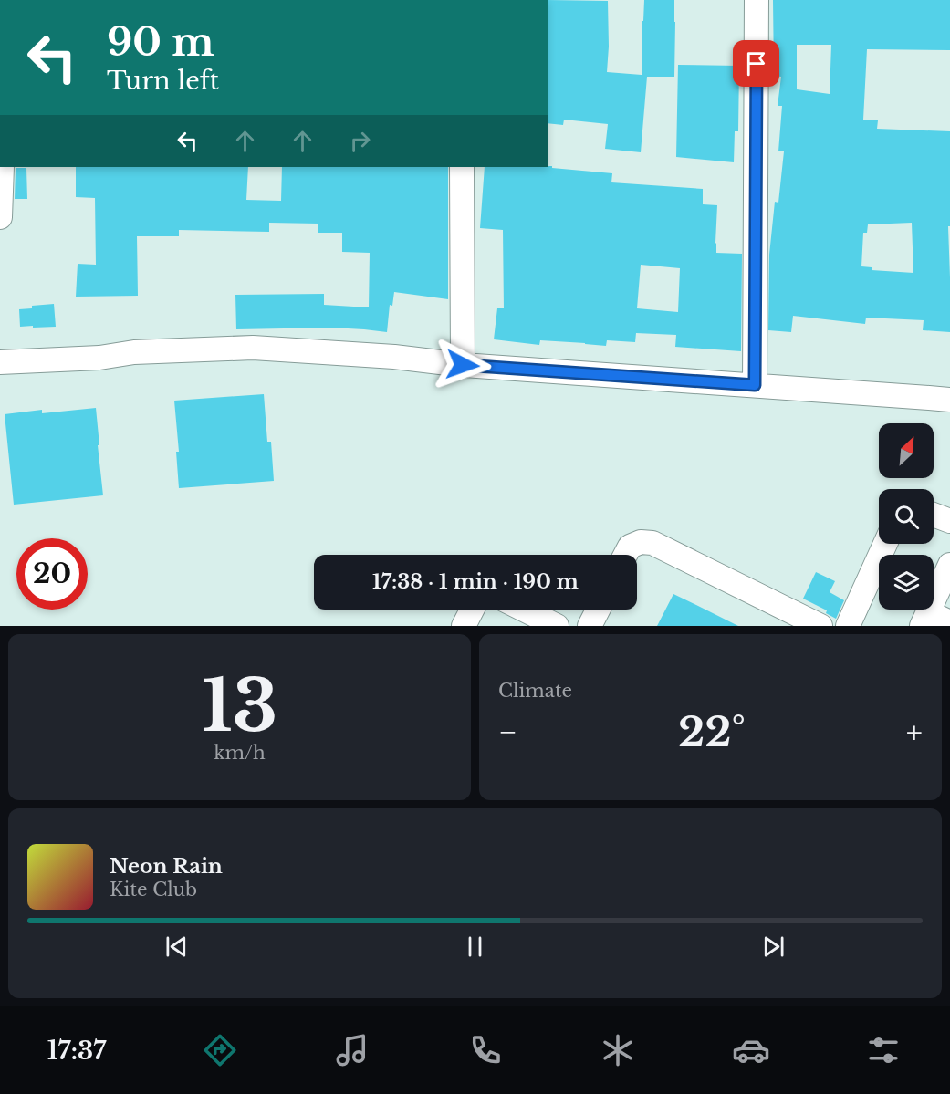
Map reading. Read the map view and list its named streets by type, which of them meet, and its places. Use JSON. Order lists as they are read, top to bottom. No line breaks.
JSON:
{"north":"top right","page":{"turn":["90 m","Turn left"],"limit":"20","trip":"17:38 · 1 min · 190 m","tile":[["13","km/h"],"Climate"],"heat":["−","22°","+"],"song":["Neon Rain","Kite Club"],"tabs":"17:37"}}
